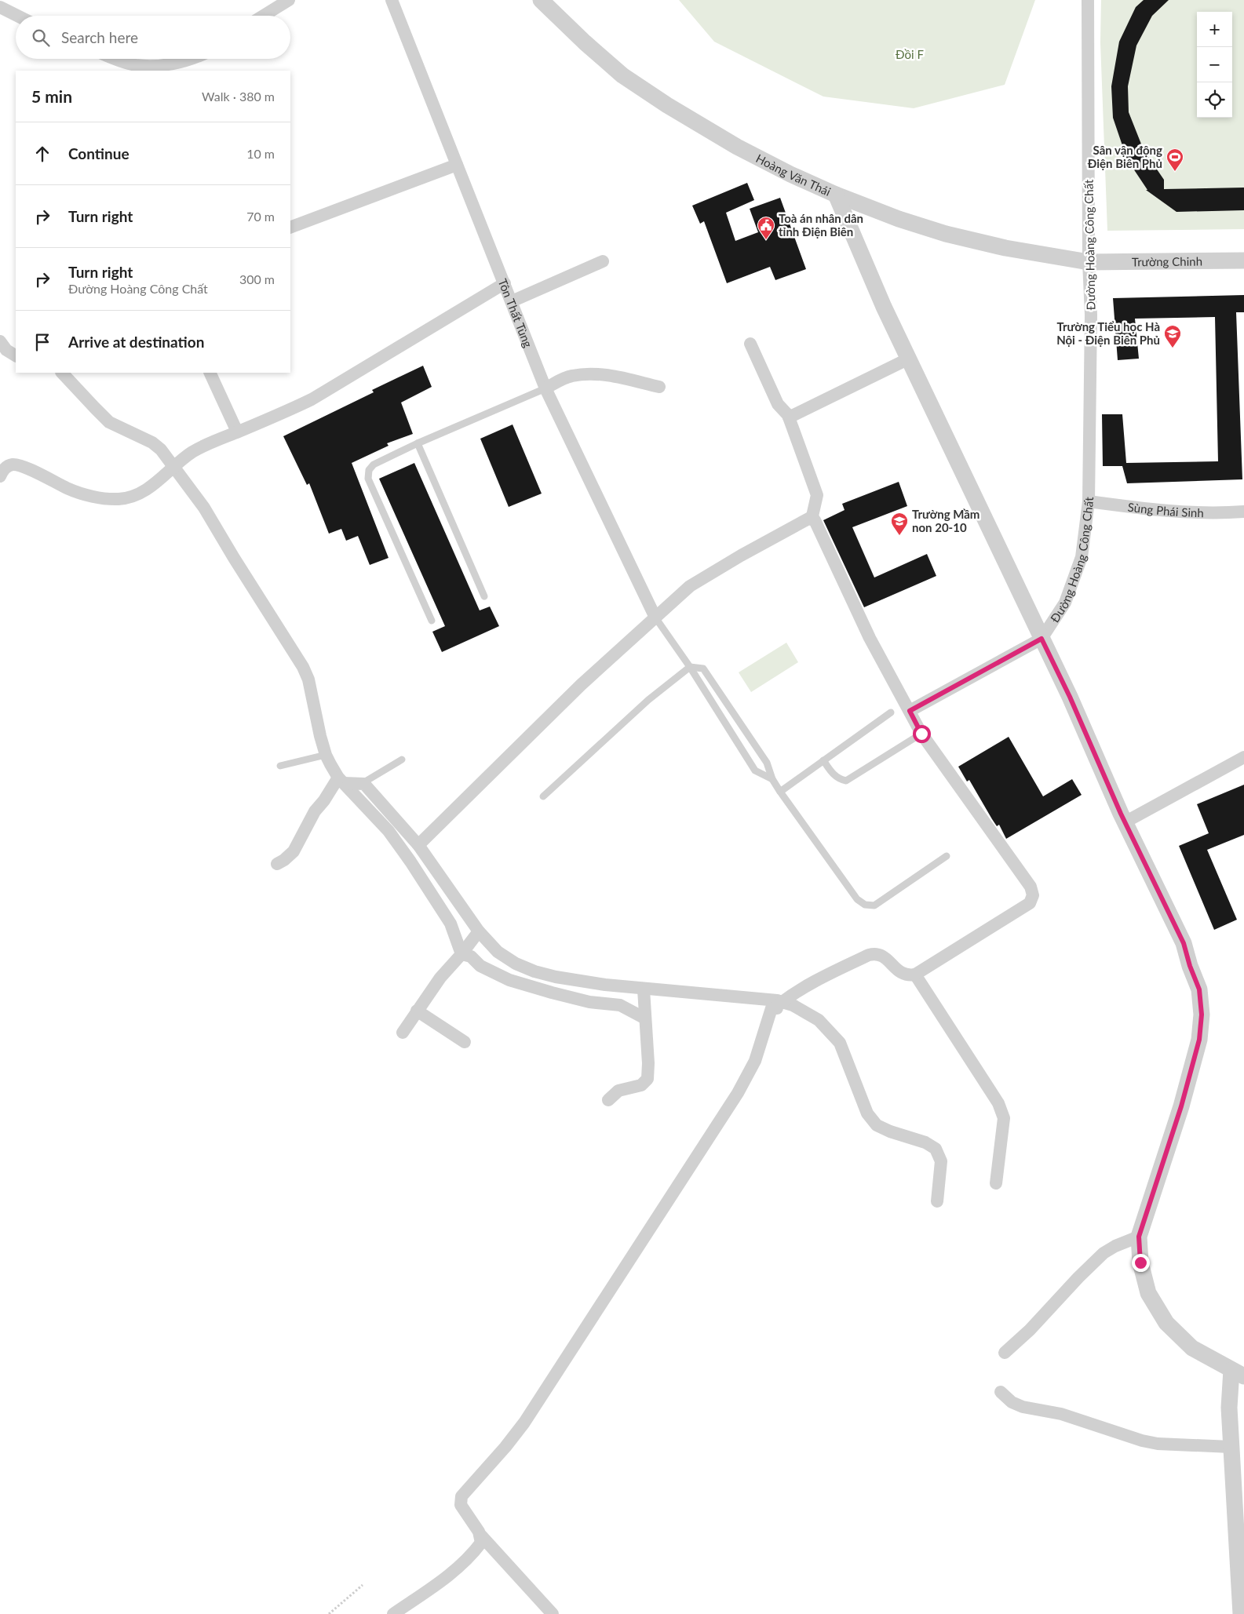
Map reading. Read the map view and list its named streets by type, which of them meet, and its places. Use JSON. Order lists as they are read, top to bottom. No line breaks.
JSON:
{"streets":{"street":["Hoàng Văn Thái","Đường Hoàng Công Chất","Trường Chinh","Tôn Thất Tùng","Sùng Phái Sinh"]},"crossings":[["Hoàng Văn Thái","Đường Hoàng Công Chất"],["Hoàng Văn Thái","Trường Chinh"],["Đường Hoàng Công Chất","Trường Chinh"],["Đường Hoàng Công Chất","Sùng Phái Sinh"]],"parks":["Đồi F"],"places":{"sports":["Sân vận động Điện Biên Phủ"],"public building":["Toà án nhân dân tỉnh Điện Biên"],"school or university":["Trường Tiểu học Hà Nội - Điện Biên Phủ","Trường Mầm non 20-10"]},"page":{"map_buttons":["+","−"],"search":"Search here","heading":["5 min","Walk · 380 m"],"list":[["Continue","10 m"],["Turn right","70 m"],["Turn right","Đường Hoàng Công Chất","300 m"],"Arrive at destination"]}}
